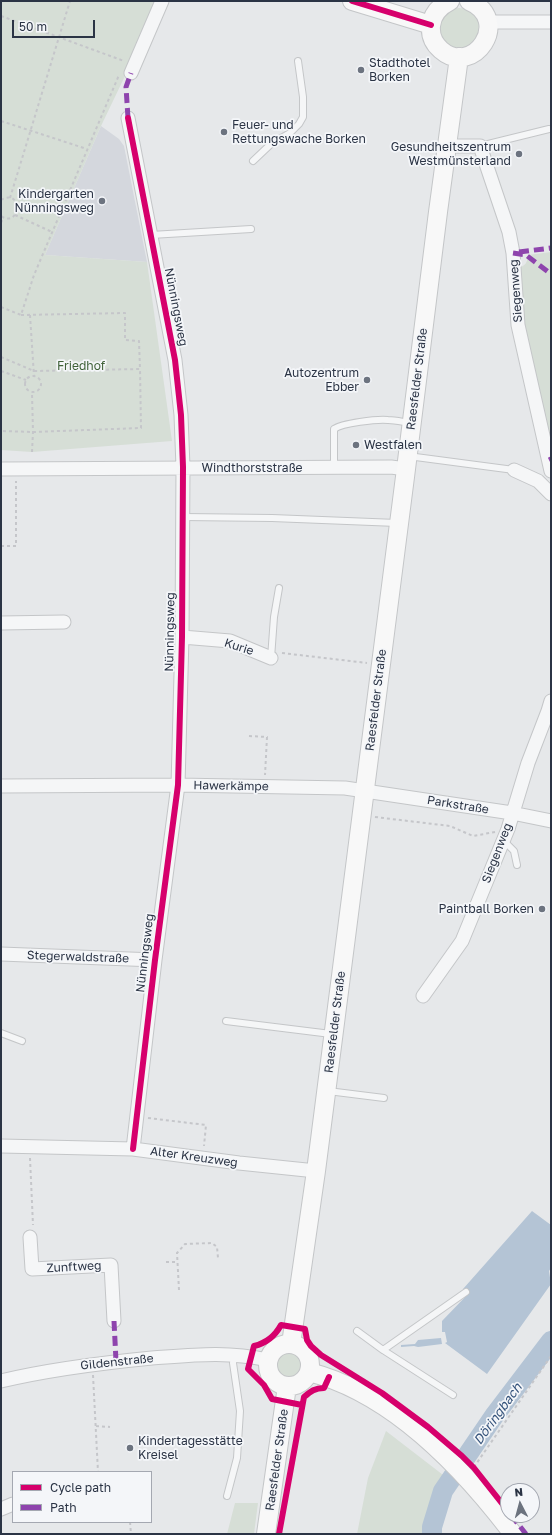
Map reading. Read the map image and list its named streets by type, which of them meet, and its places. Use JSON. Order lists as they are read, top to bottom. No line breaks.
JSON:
{"streets":{"main road":["Raesfelder Straße"],"street":["Siegenweg","Nünningsweg","Windthorststraße","Kurie","Hawerkämpe","Parkstraße","Stegerwaldstraße","Alter Kreuzweg","Zunftweg","Gildenstraße"]},"crossings":[["Siegenweg","Parkstraße"],["Nünningsweg","Windthorststraße"],["Nünningsweg","Kurie"],["Nünningsweg","Hawerkämpe"],["Nünningsweg","Stegerwaldstraße"],["Nünningsweg","Alter Kreuzweg"],["Raesfelder Straße","Windthorststraße"],["Raesfelder Straße","Hawerkämpe"],["Raesfelder Straße","Parkstraße"],["Raesfelder Straße","Alter Kreuzweg"],["Raesfelder Straße","Gildenstraße"],["Hawerkämpe","Parkstraße"]],"water":["Döringbach"],"parks":["Friedhof"],"places":["Stadthotel Borken","Feuer- und Rettungswache Borken","Gesundheitszentrum Westmünsterland","Kindergarten Nünningsweg","Autozentrum Ebber","Westfalen","Paintball Borken","Kindertagesstätte Kreisel"],"legend":["Cycle path","Path"],"scale_bar":"50 m","north":"top"}
